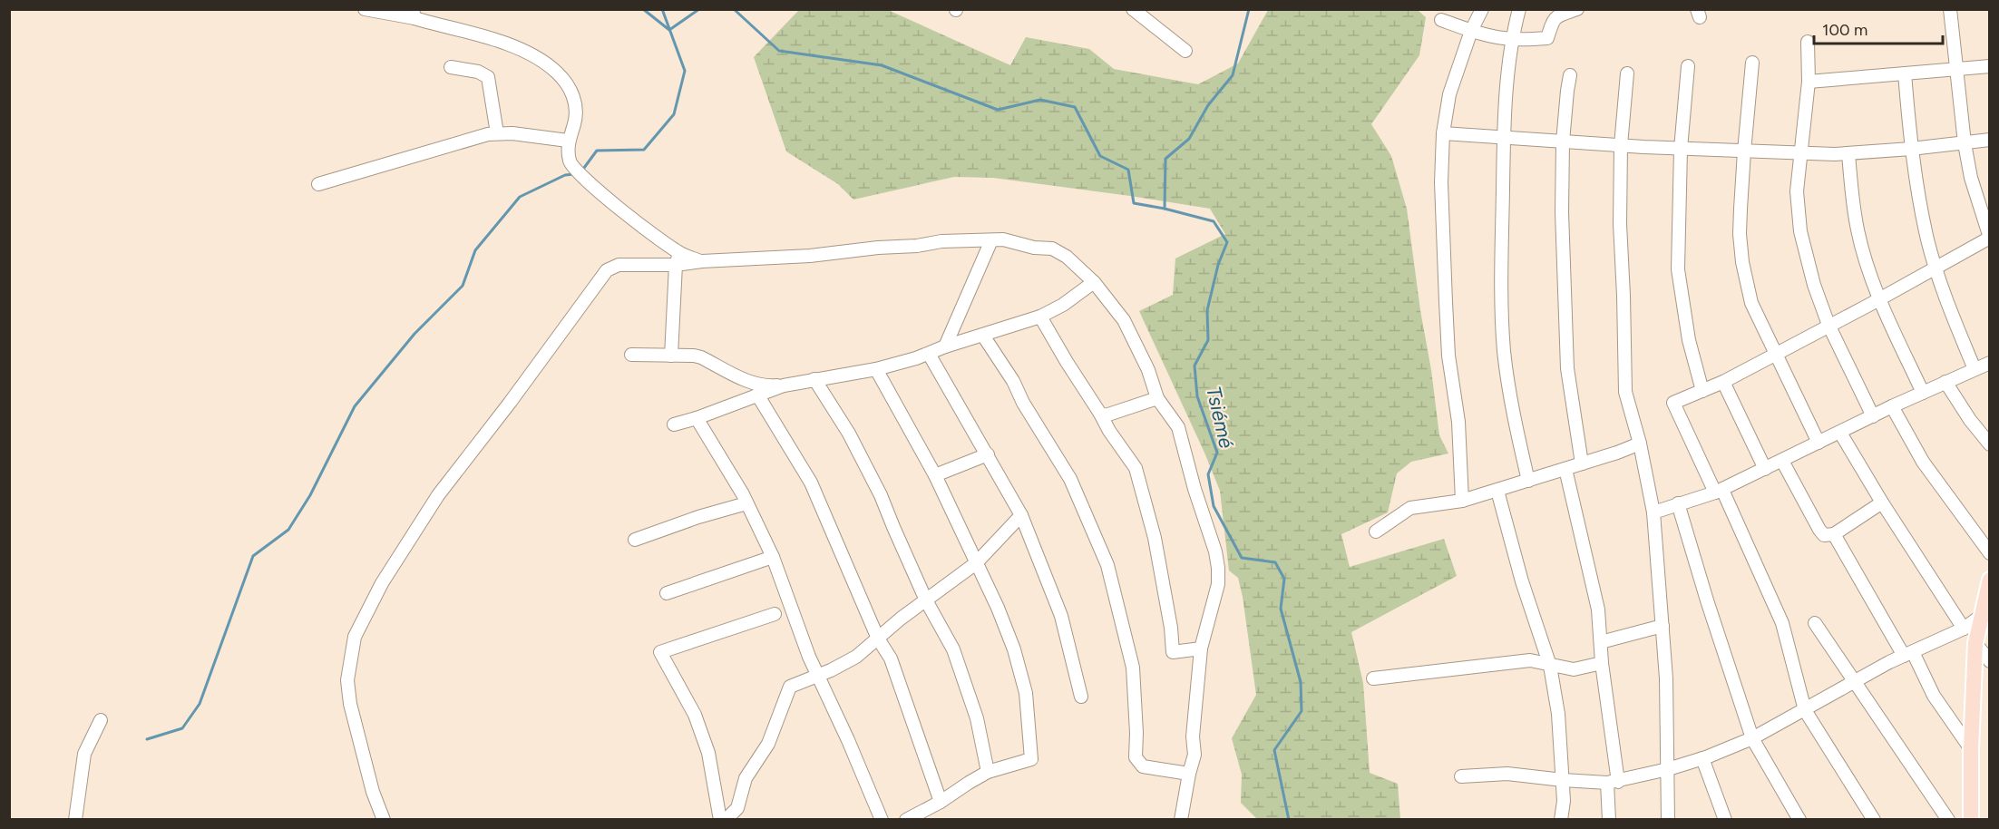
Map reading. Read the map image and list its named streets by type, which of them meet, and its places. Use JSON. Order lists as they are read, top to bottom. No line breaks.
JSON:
{"water":["Tsiémé"],"scale_bar":"100 m"}
